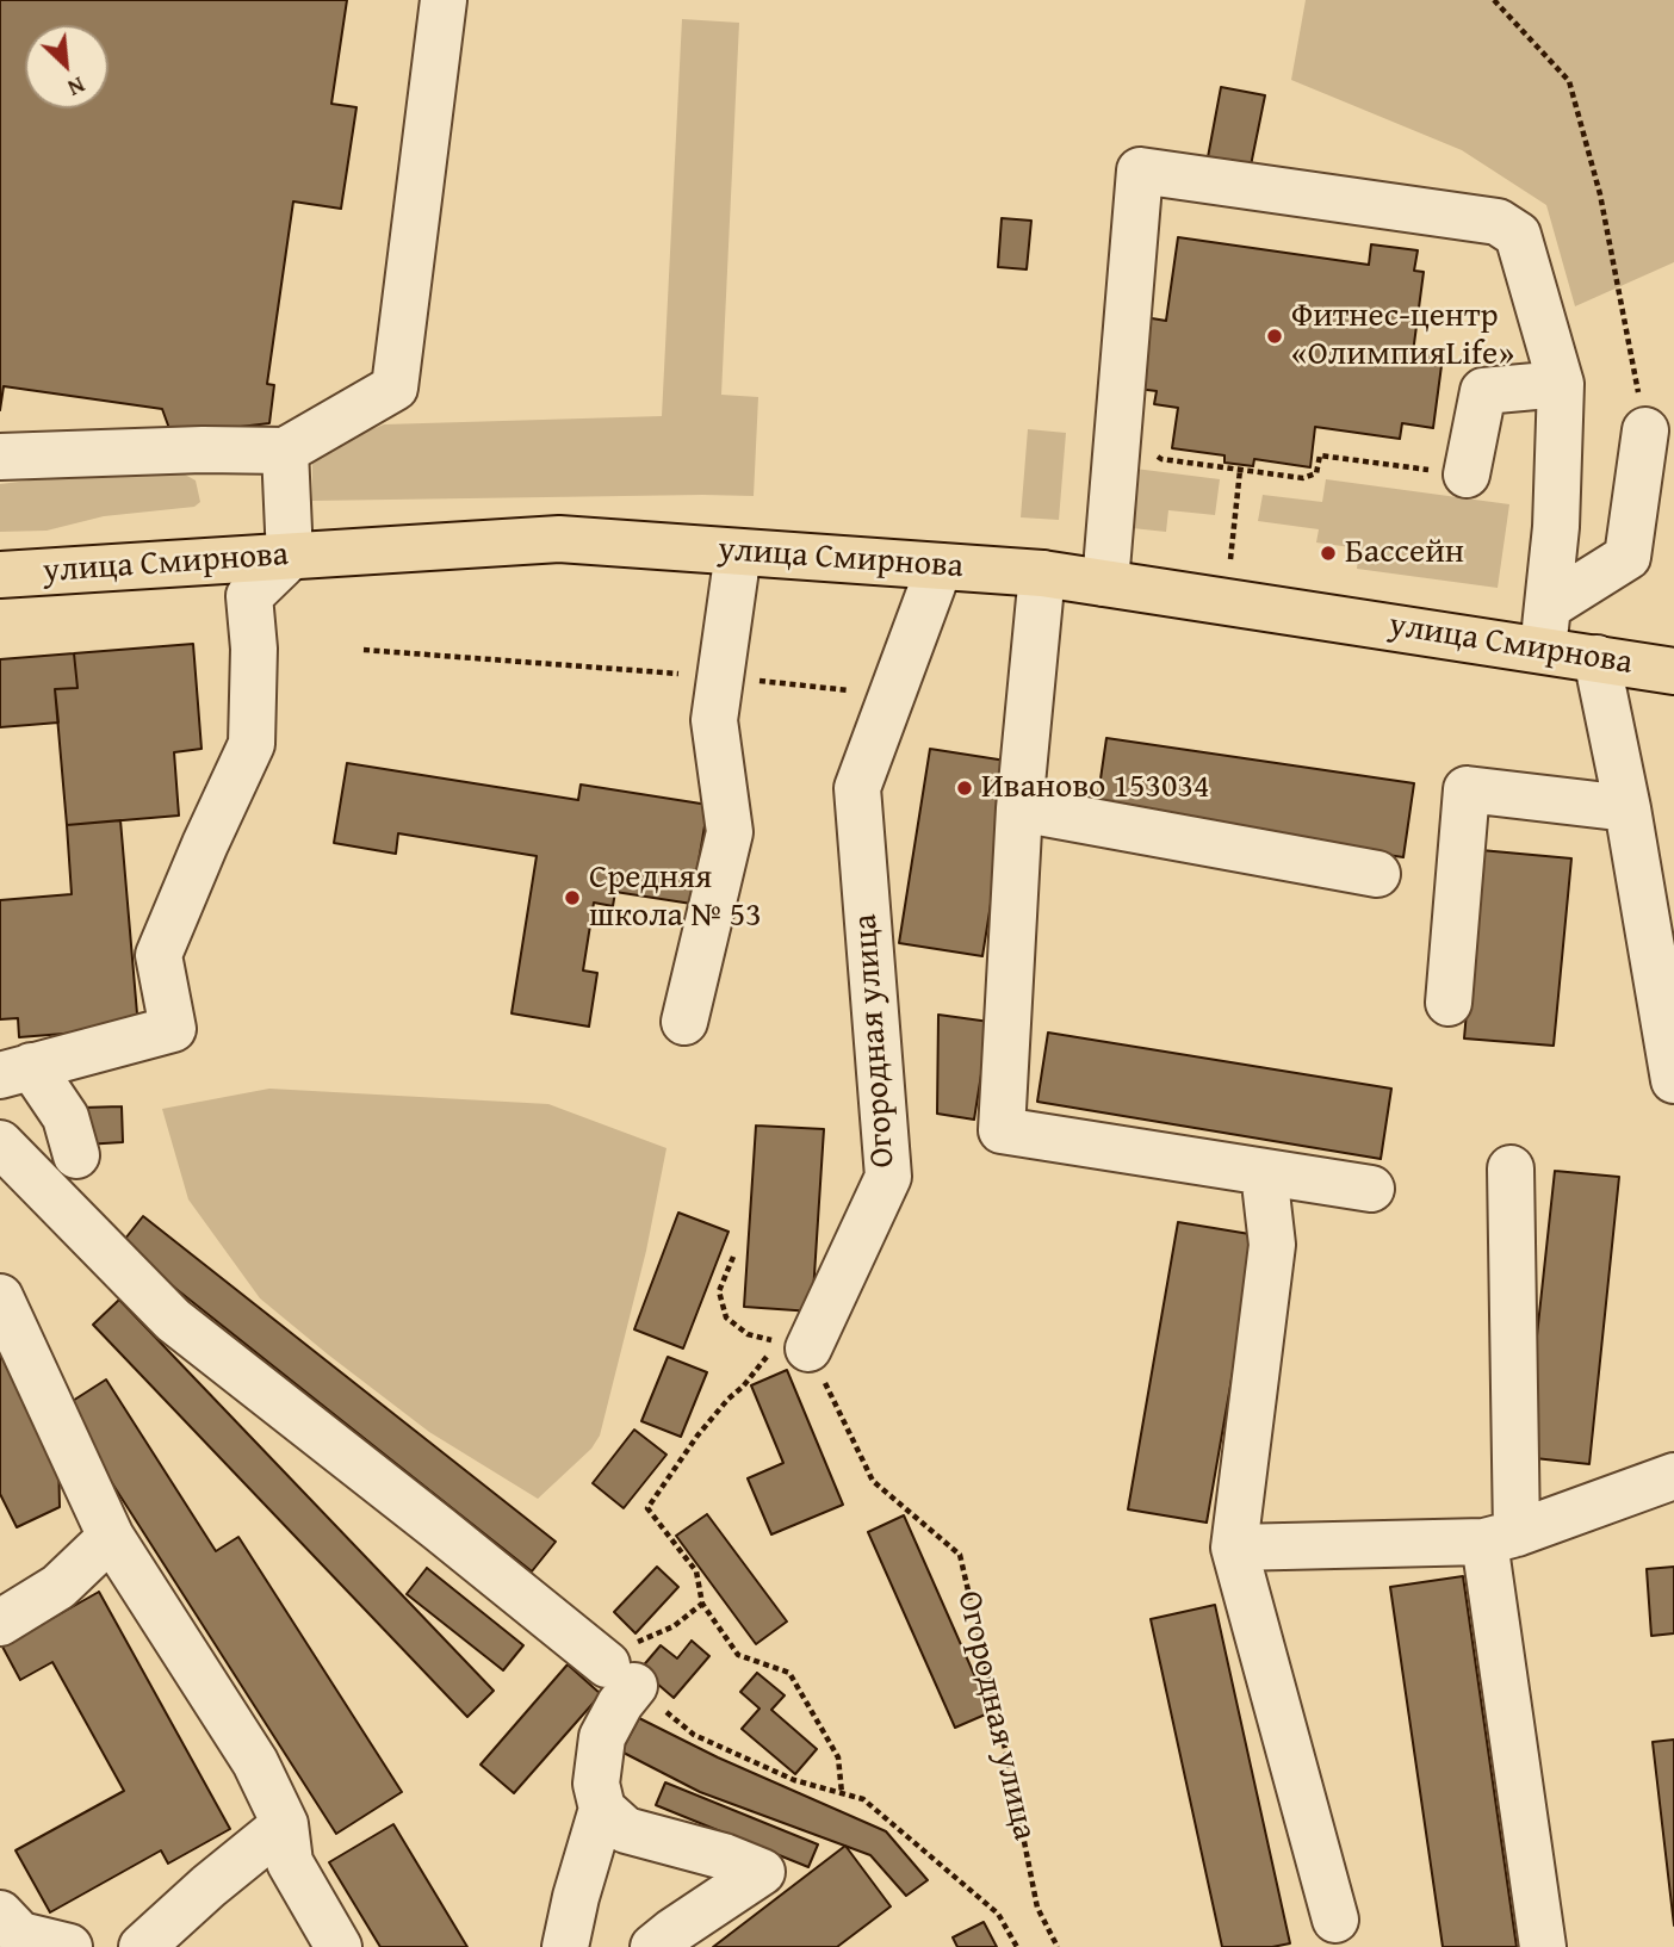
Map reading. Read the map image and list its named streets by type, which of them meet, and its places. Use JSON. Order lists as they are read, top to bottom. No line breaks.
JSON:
{"streets":{"main road":["улица Смирнова"],"street":["Огородная улица"]},"crossings":[["улица Смирнова","Огородная улица"]],"places":["Фитнес-центр «ОлимпияLife»","Бассейн","Иваново 153034","Средняя школа № 53"],"north":"bottom right"}
